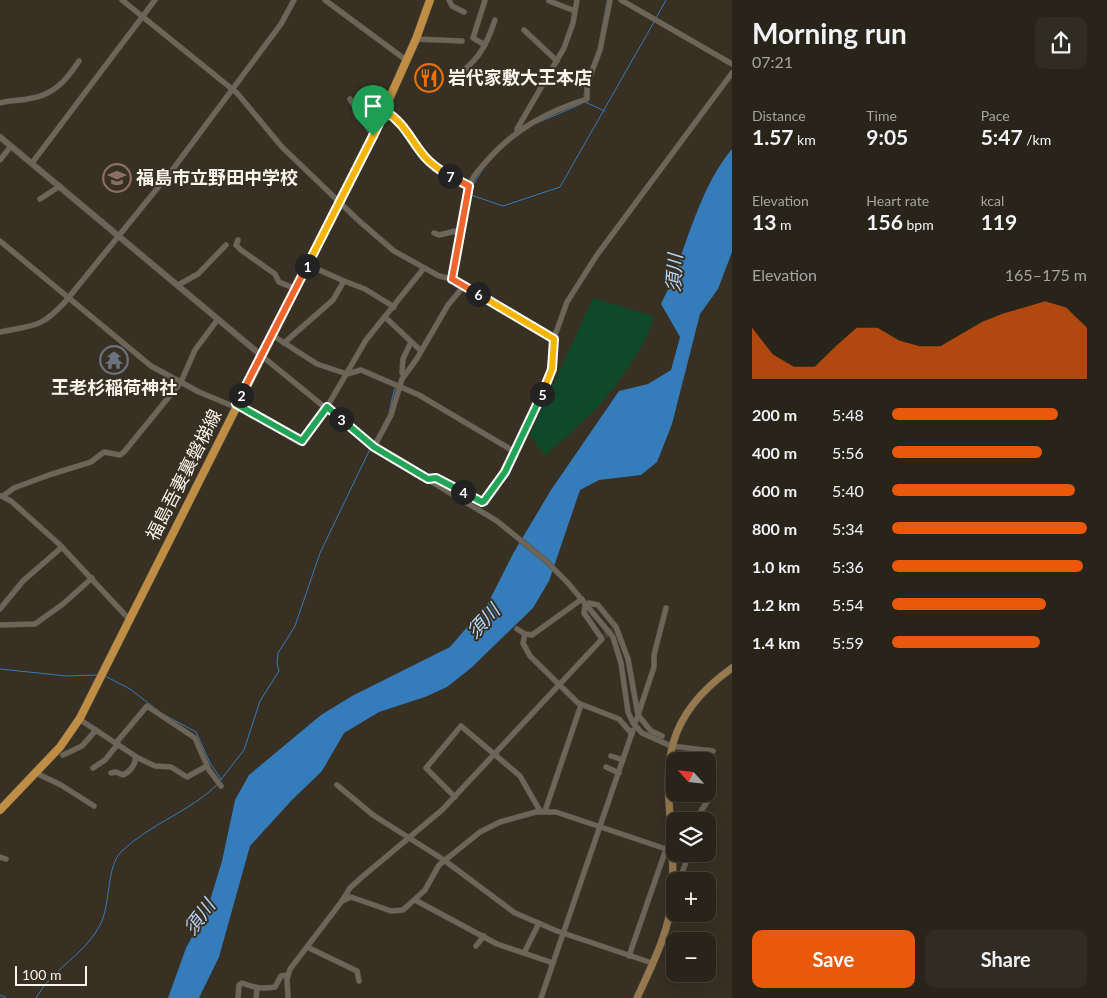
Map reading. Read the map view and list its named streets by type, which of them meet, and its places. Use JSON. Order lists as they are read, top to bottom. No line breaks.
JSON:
{"streets":{"main road":["福島吾妻裏磐梯線"]},"water":["須川"],"places":{"restaurant":["岩代家敷大王本店"],"school or university":["福島市立野田中学校"],"temple":["王老杉稲荷神社"]},"scale_bar":"100 m","north":"top left","page":{"heading":["Morning run","07:21"],"stats":[["Distance","1.57 km"],["Time","9:05"],["Pace","5:47 /km"],["Elevation","13 m"],["Heart rate","156 bpm"],["kcal","119"]],"pins":["7","1","6","5","2","3","4"],"chart":["Elevation","165–175 m"],"list":[{"name":"200 m","note":"5:48"},{"name":"400 m","note":"5:56"},{"name":"600 m","note":"5:40"},{"name":"800 m","note":"5:34"},{"name":"1.0 km","note":"5:36"},{"name":"1.2 km","note":"5:54"},{"name":"1.4 km","note":"5:59"}],"map_buttons":["+","−"],"buttons":["Save","Share"],"scale":"100 m"}}
